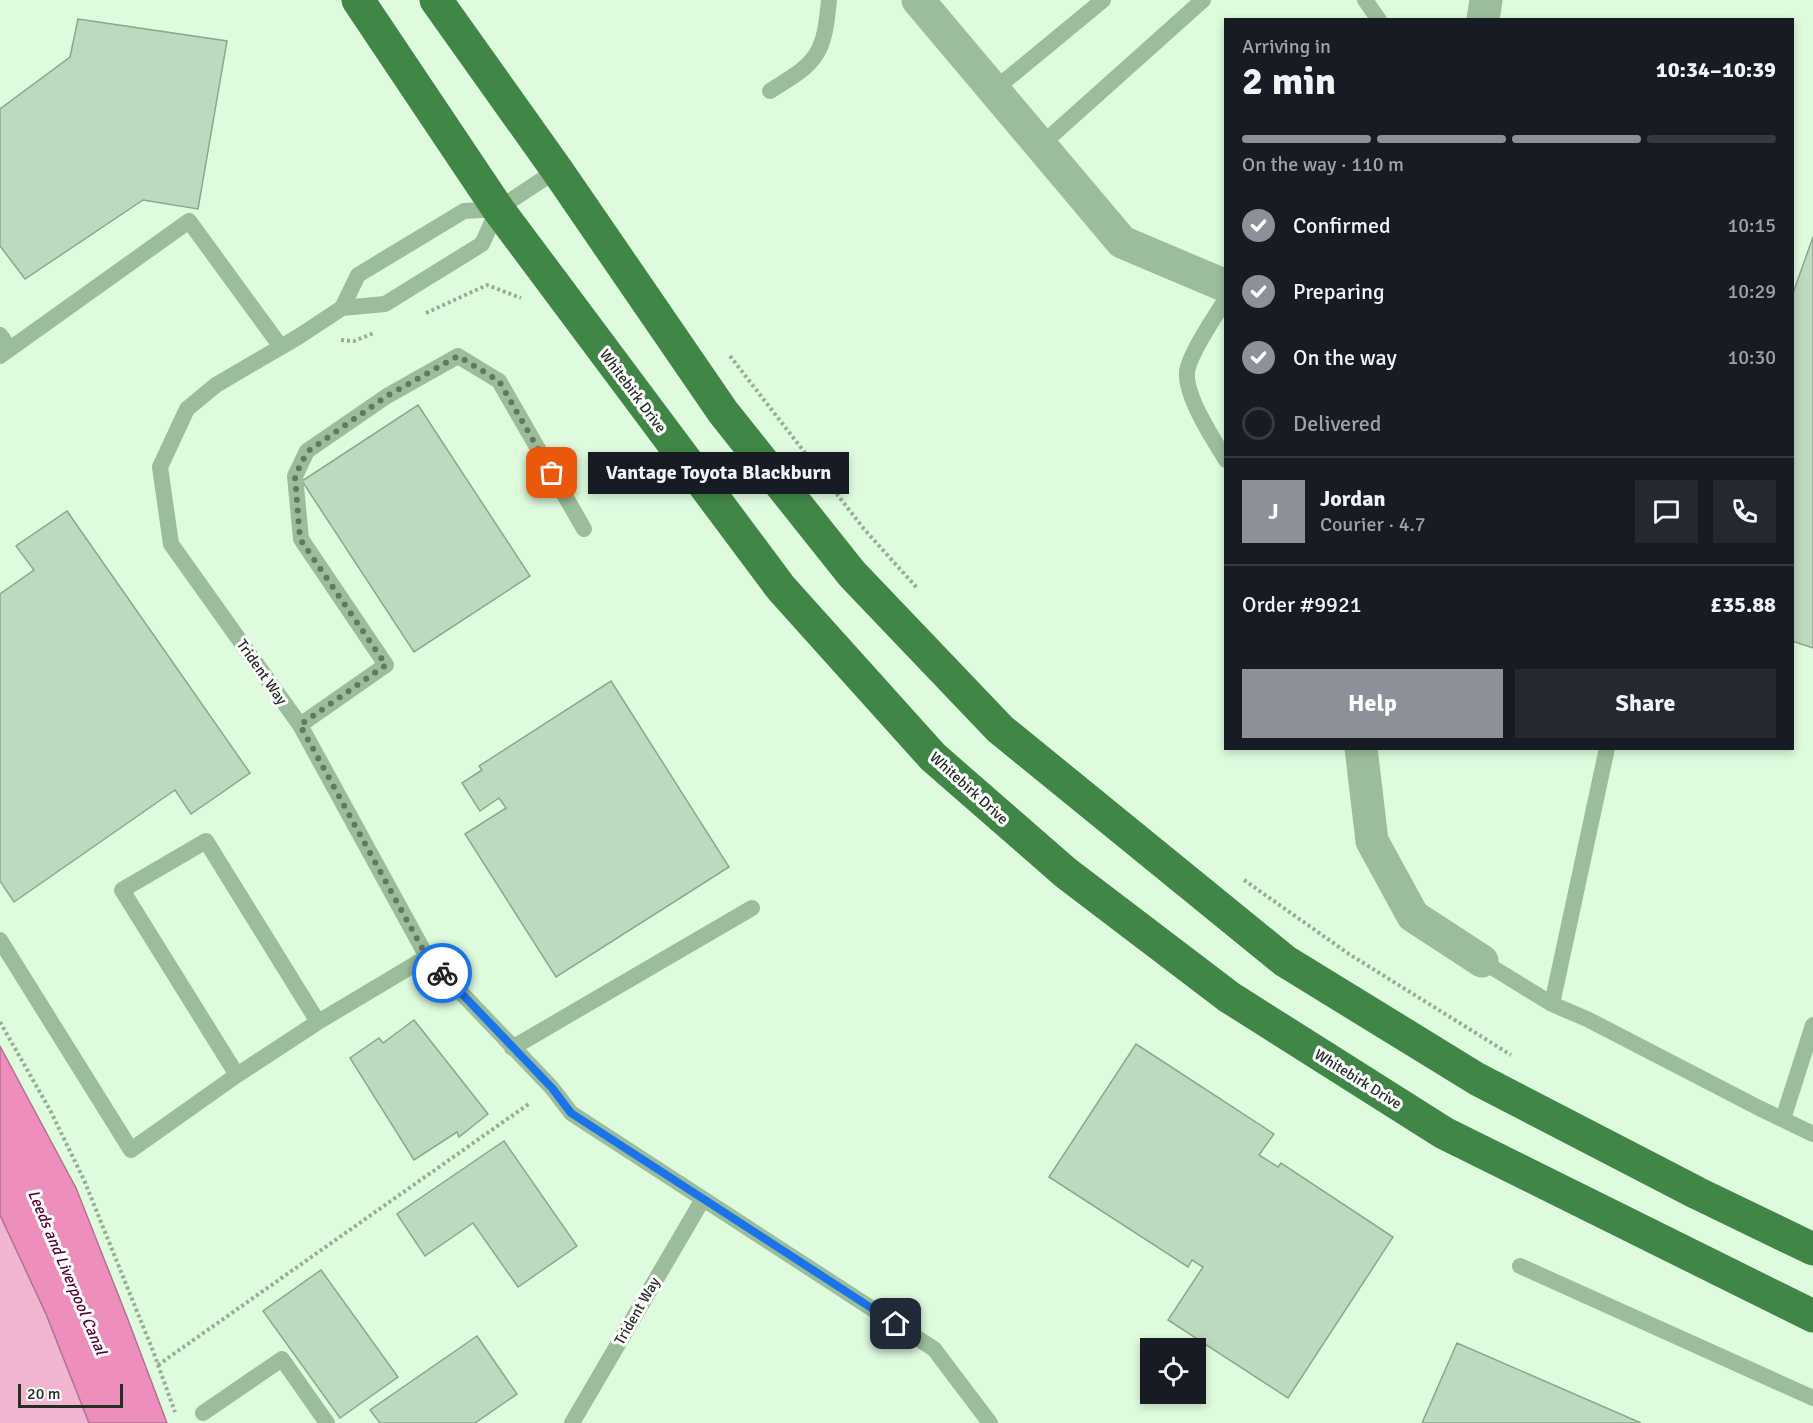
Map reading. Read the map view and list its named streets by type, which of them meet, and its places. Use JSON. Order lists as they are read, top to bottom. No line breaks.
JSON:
{"streets":{"highway":["Whitebirk Drive"],"lane":["Trident Way"]},"crossings":[["Whitebirk Drive","Trident Way"]],"water":["Leeds and Liverpool Canal"],"places":["Vantage Toyota Blackburn"],"scale_bar":"20 m","page":{"heading":["2 min","Arriving in","10:34–10:39"],"panel":["Jordan","Courier · 4.7","Order #9921","£35.88"],"bar":"On the way · 110 m","list":[["Confirmed","10:15"],["Preparing","10:29"],["On the way","10:30"],"Delivered"],"bubble":"Vantage Toyota Blackburn","round":"J","buttons":["Help","Share"],"scale":"20 m"}}
